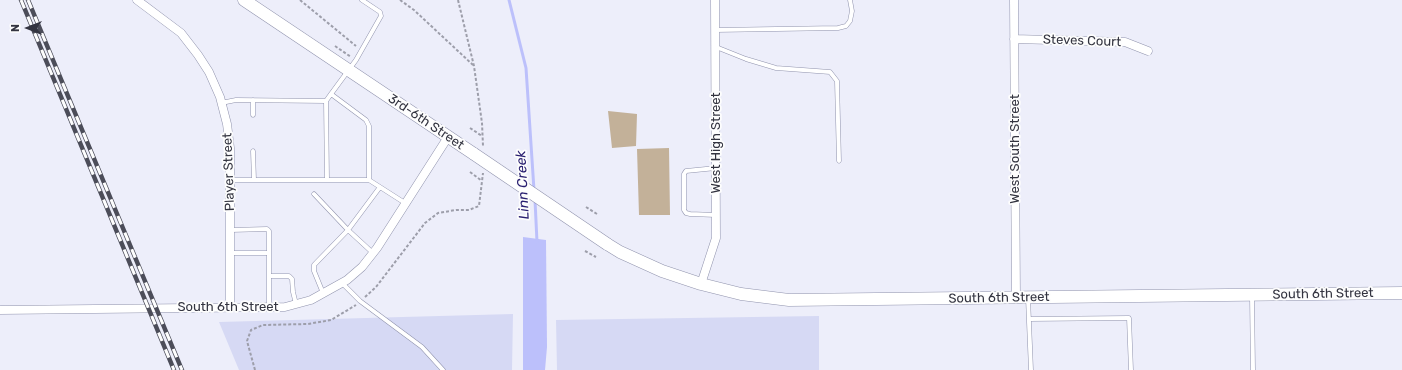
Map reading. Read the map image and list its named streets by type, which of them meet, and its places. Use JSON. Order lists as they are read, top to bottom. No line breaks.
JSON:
{"streets":{"main road":["3rd-6th Street","South 6th Street"],"street":["Steves Court","West High Street","West South Street","Player Street"]},"crossings":[["Steves Court","West South Street"],["3rd-6th Street","South 6th Street"],["West High Street","South 6th Street"],["West South Street","South 6th Street"],["Player Street","South 6th Street"]],"water":["Linn Creek"],"north":"left"}
